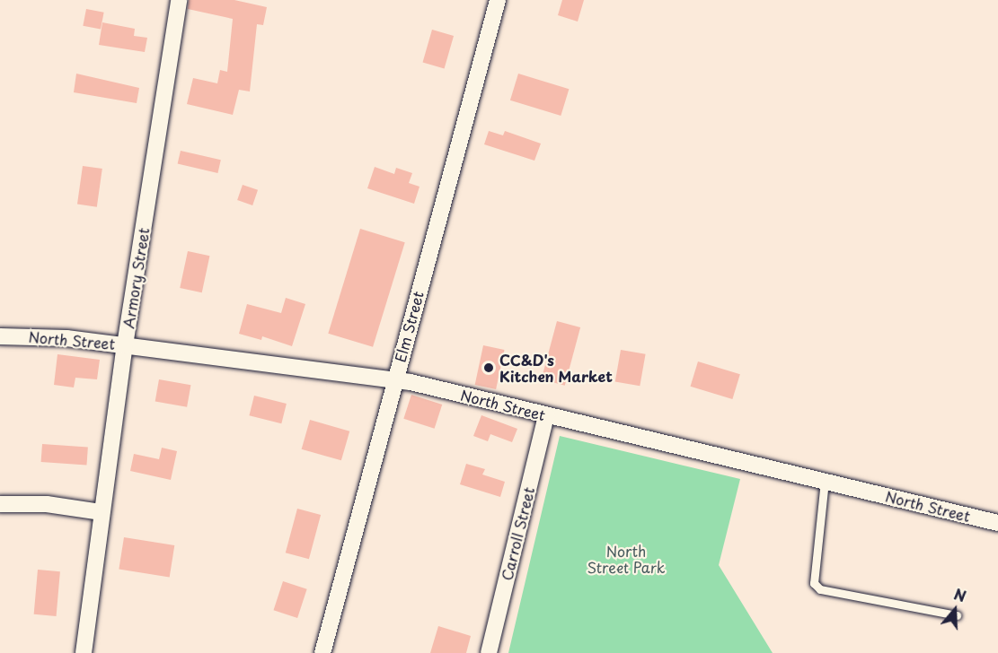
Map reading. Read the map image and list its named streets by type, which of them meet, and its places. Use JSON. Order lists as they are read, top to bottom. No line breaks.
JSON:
{"streets":{"street":["Armory Street","Elm Street","North Street","Carroll Street"]},"crossings":[["Armory Street","North Street"],["Elm Street","North Street"],["North Street","Carroll Street"]],"parks":["North Street Park"],"places":["CC&D's Kitchen Market"],"north":"top"}
